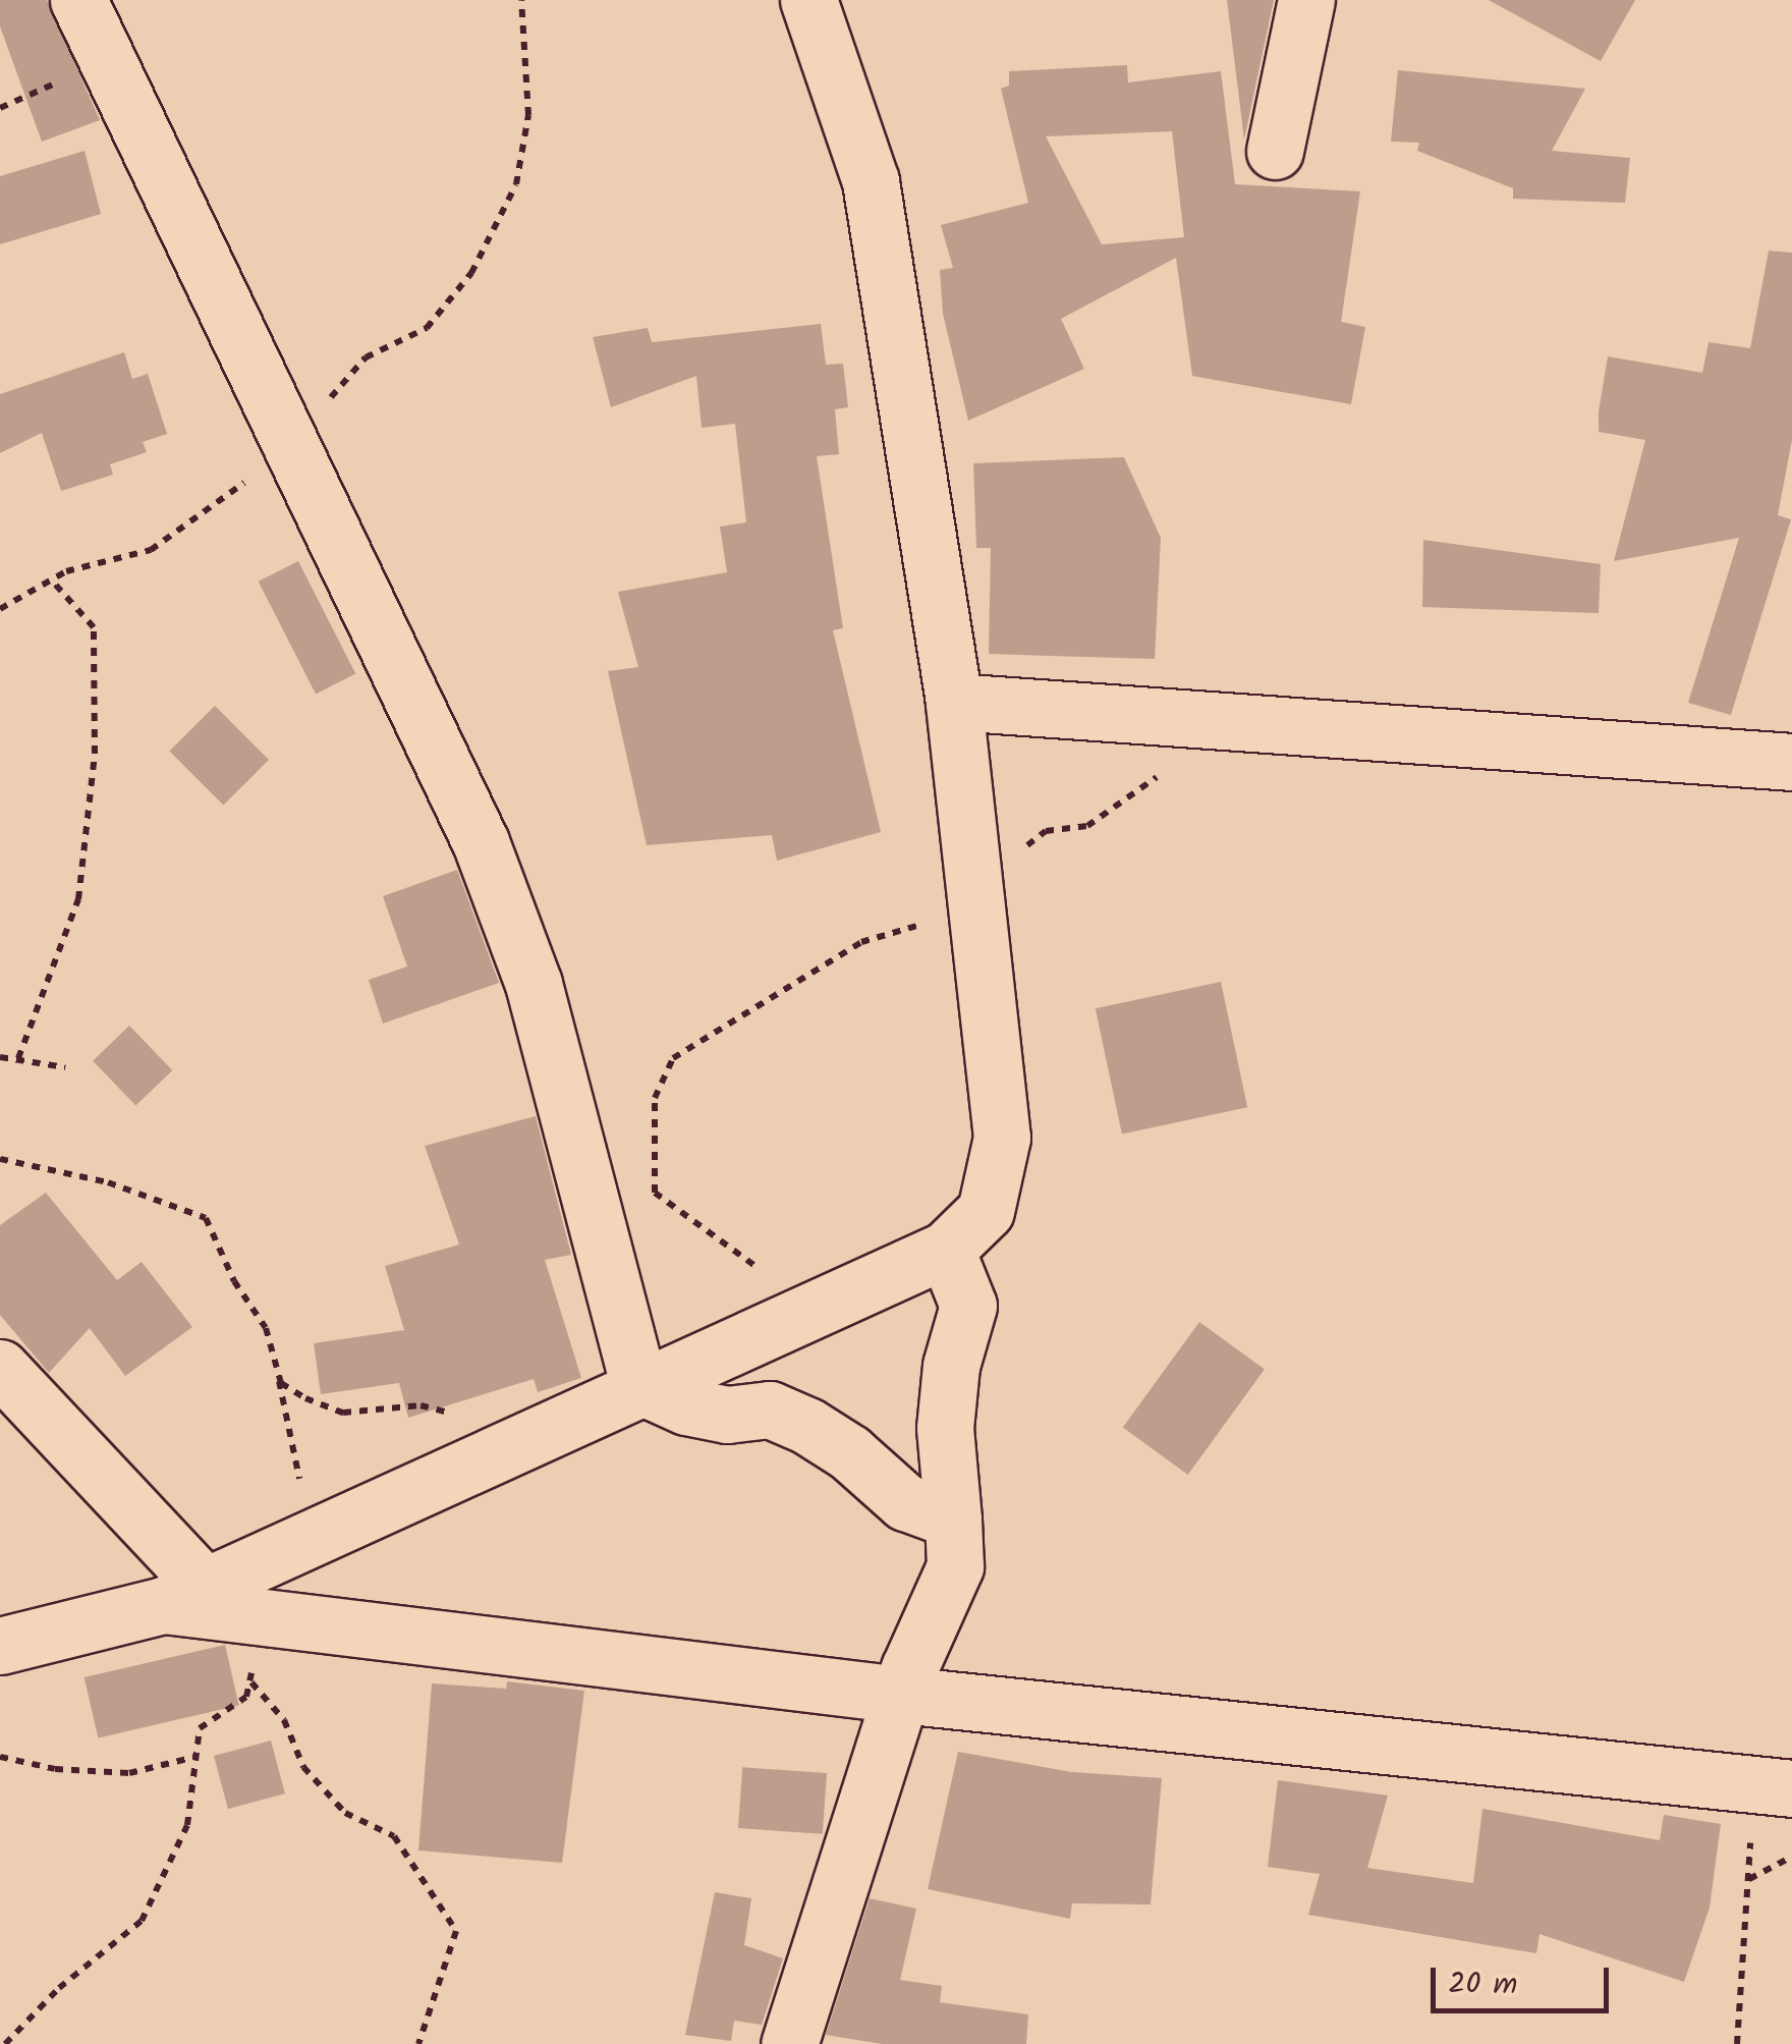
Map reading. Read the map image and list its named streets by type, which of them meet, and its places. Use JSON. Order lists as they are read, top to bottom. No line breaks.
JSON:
{"scale_bar":"20 m"}
